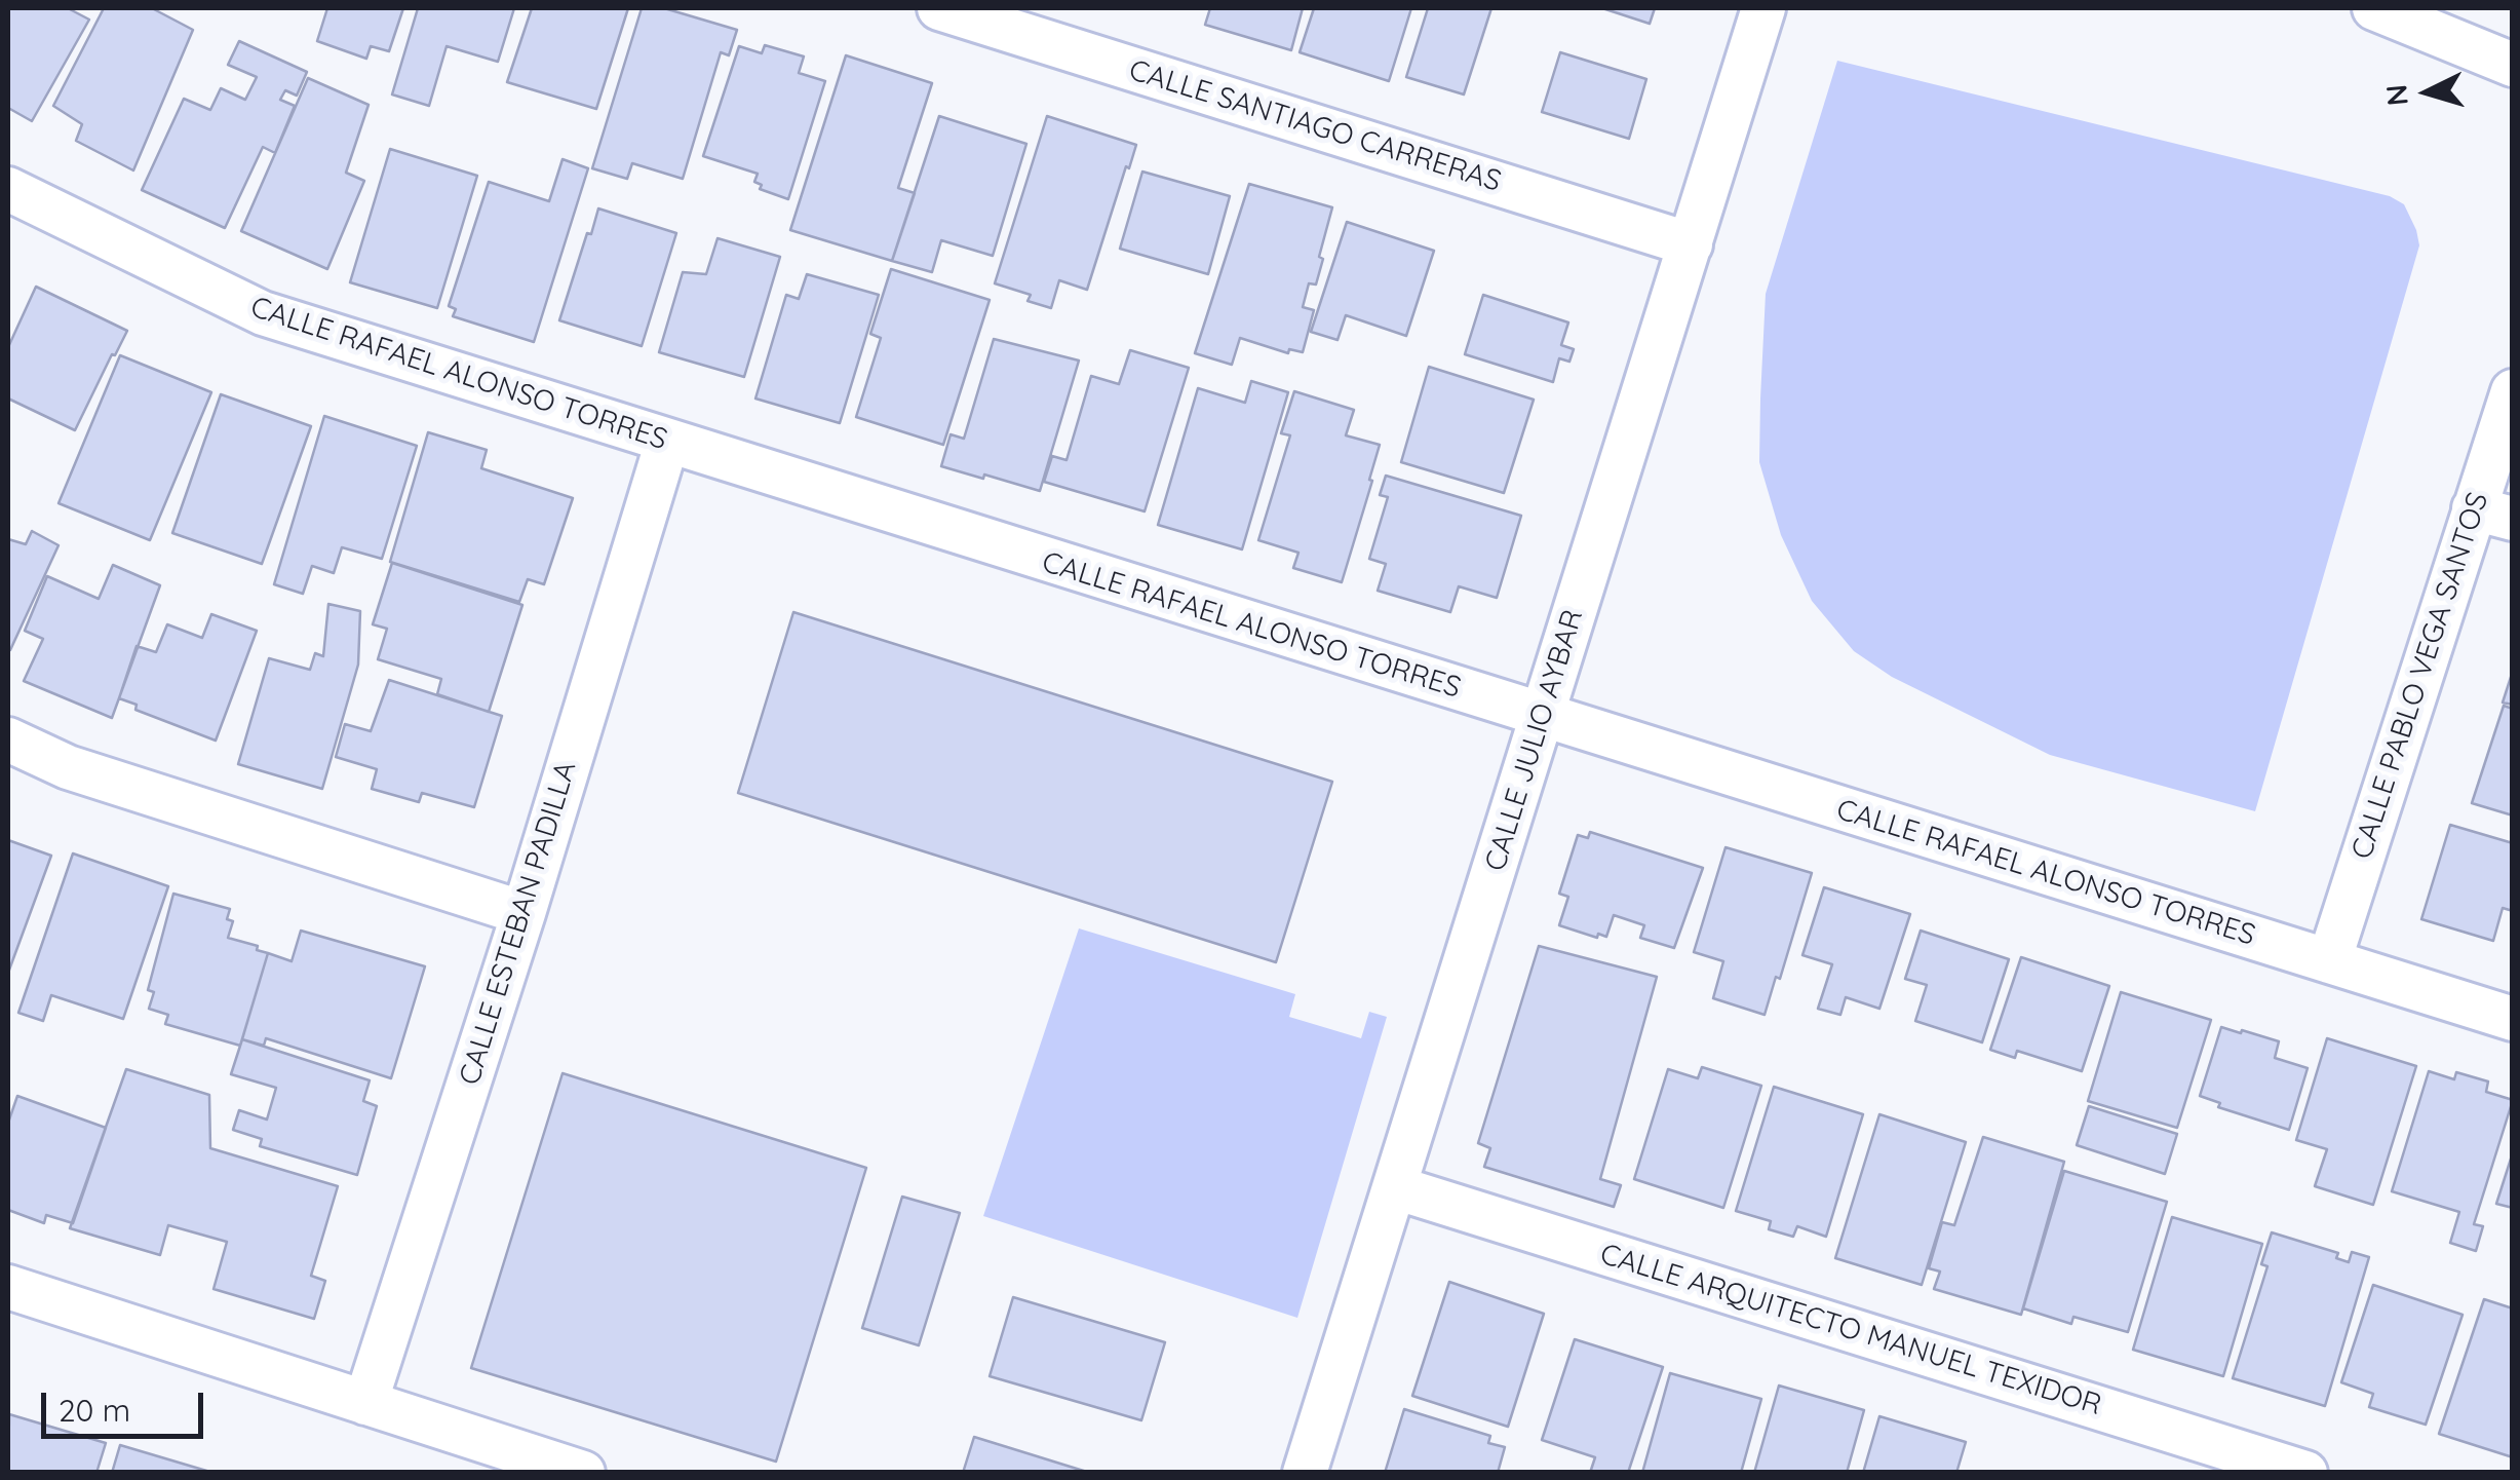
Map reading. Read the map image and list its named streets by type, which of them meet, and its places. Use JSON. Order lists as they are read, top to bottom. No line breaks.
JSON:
{"streets":{"street":["CALLE SANTIAGO CARRERAS","CALLE RAFAEL ALONSO TORRES","CALLE PABLO VEGA SANTOS","CALLE JULIO AYBAR","CALLE ESTEBAN PADILLA","CALLE ARQUITECTO MANUEL TEXIDOR"]},"crossings":[["CALLE SANTIAGO CARRERAS","CALLE JULIO AYBAR"],["CALLE RAFAEL ALONSO TORRES","CALLE PABLO VEGA SANTOS"],["CALLE RAFAEL ALONSO TORRES","CALLE JULIO AYBAR"],["CALLE RAFAEL ALONSO TORRES","CALLE ESTEBAN PADILLA"],["CALLE JULIO AYBAR","CALLE ARQUITECTO MANUEL TEXIDOR"]],"scale_bar":"20 m","north":"left"}
